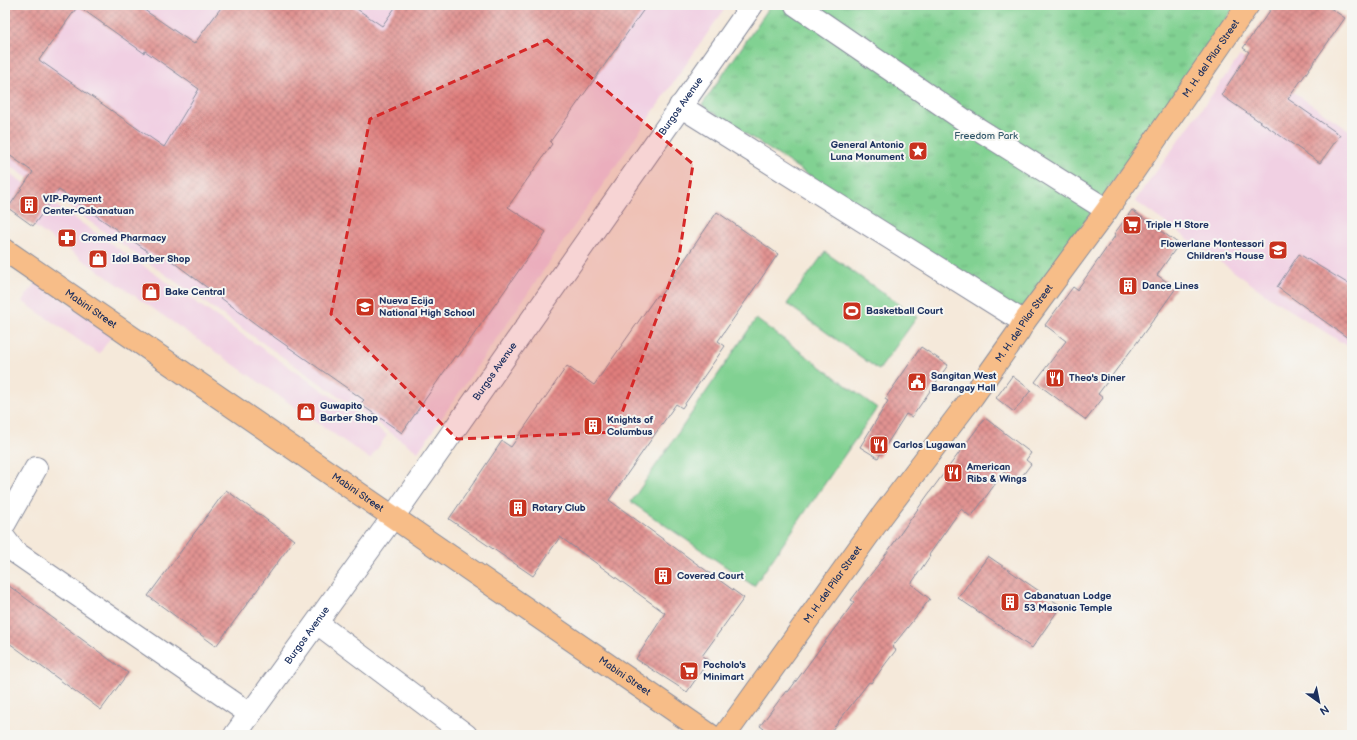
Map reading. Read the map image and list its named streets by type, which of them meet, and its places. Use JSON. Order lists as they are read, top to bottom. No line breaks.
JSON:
{"streets":{"main road":["M. H. del Pilar Street","Mabini Street"],"street":["Burgos Avenue"]},"crossings":[["Burgos Avenue","Mabini Street"]],"parks":["Freedom Park"],"places":{"place":["General Antonio Luna Monument"],"building":["VIP-Payment Center-Cabanatuan","Dance Lines","Knights of Columbus","Rotary Club","Covered Court","Cabanatuan Lodge 53 Masonic Temple"],"supermarket":["Triple H Store","Pocholo's Minimart"],"pharmacy":["Cromed Pharmacy"],"school or university":["Flowerlane Montessori Children's House","Nueva Ecija National High School"],"shop":["Idol Barber Shop","Bake Central","Guwapito Barber Shop"],"sports":["Basketball Court"],"restaurant":["Theo's Diner","Carlos Lugawan","American Ribs & Wings"],"public building":["Sangitan West Barangay Hall"]},"north":"bottom right"}
